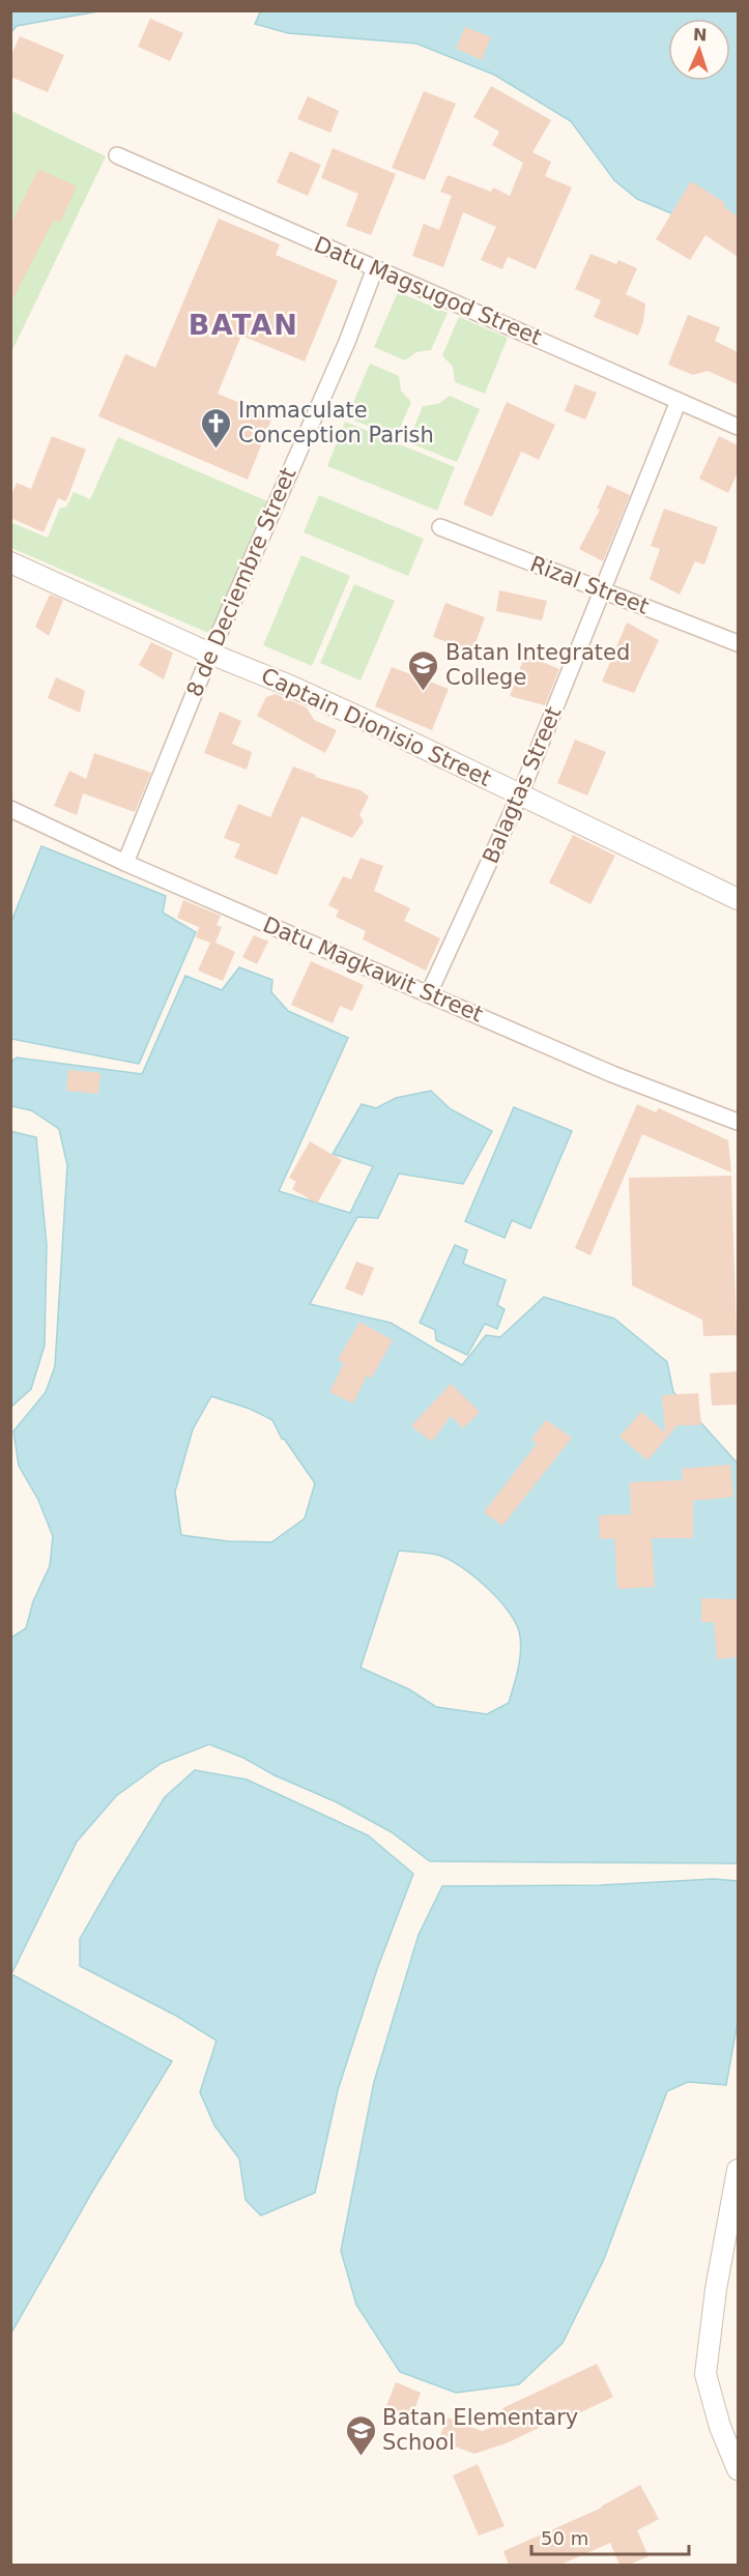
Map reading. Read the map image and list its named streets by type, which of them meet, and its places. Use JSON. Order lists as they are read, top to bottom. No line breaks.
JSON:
{"streets":{"street":["Datu Magsugod Street","8 de Deciembre Street","Rizal Street","Captain Dionisio Street","Balagtas Street","Datu Magkawit Street"]},"crossings":[["Datu Magsugod Street","8 de Deciembre Street"],["Datu Magsugod Street","Balagtas Street"],["8 de Deciembre Street","Captain Dionisio Street"],["8 de Deciembre Street","Datu Magkawit Street"],["Rizal Street","Balagtas Street"],["Captain Dionisio Street","Balagtas Street"],["Balagtas Street","Datu Magkawit Street"]],"districts":["BATAN"],"places":{"church":["Immaculate Conception Parish"],"school or university":["Batan Integrated College","Batan Elementary School"]},"scale_bar":"50 m","north":"top"}
